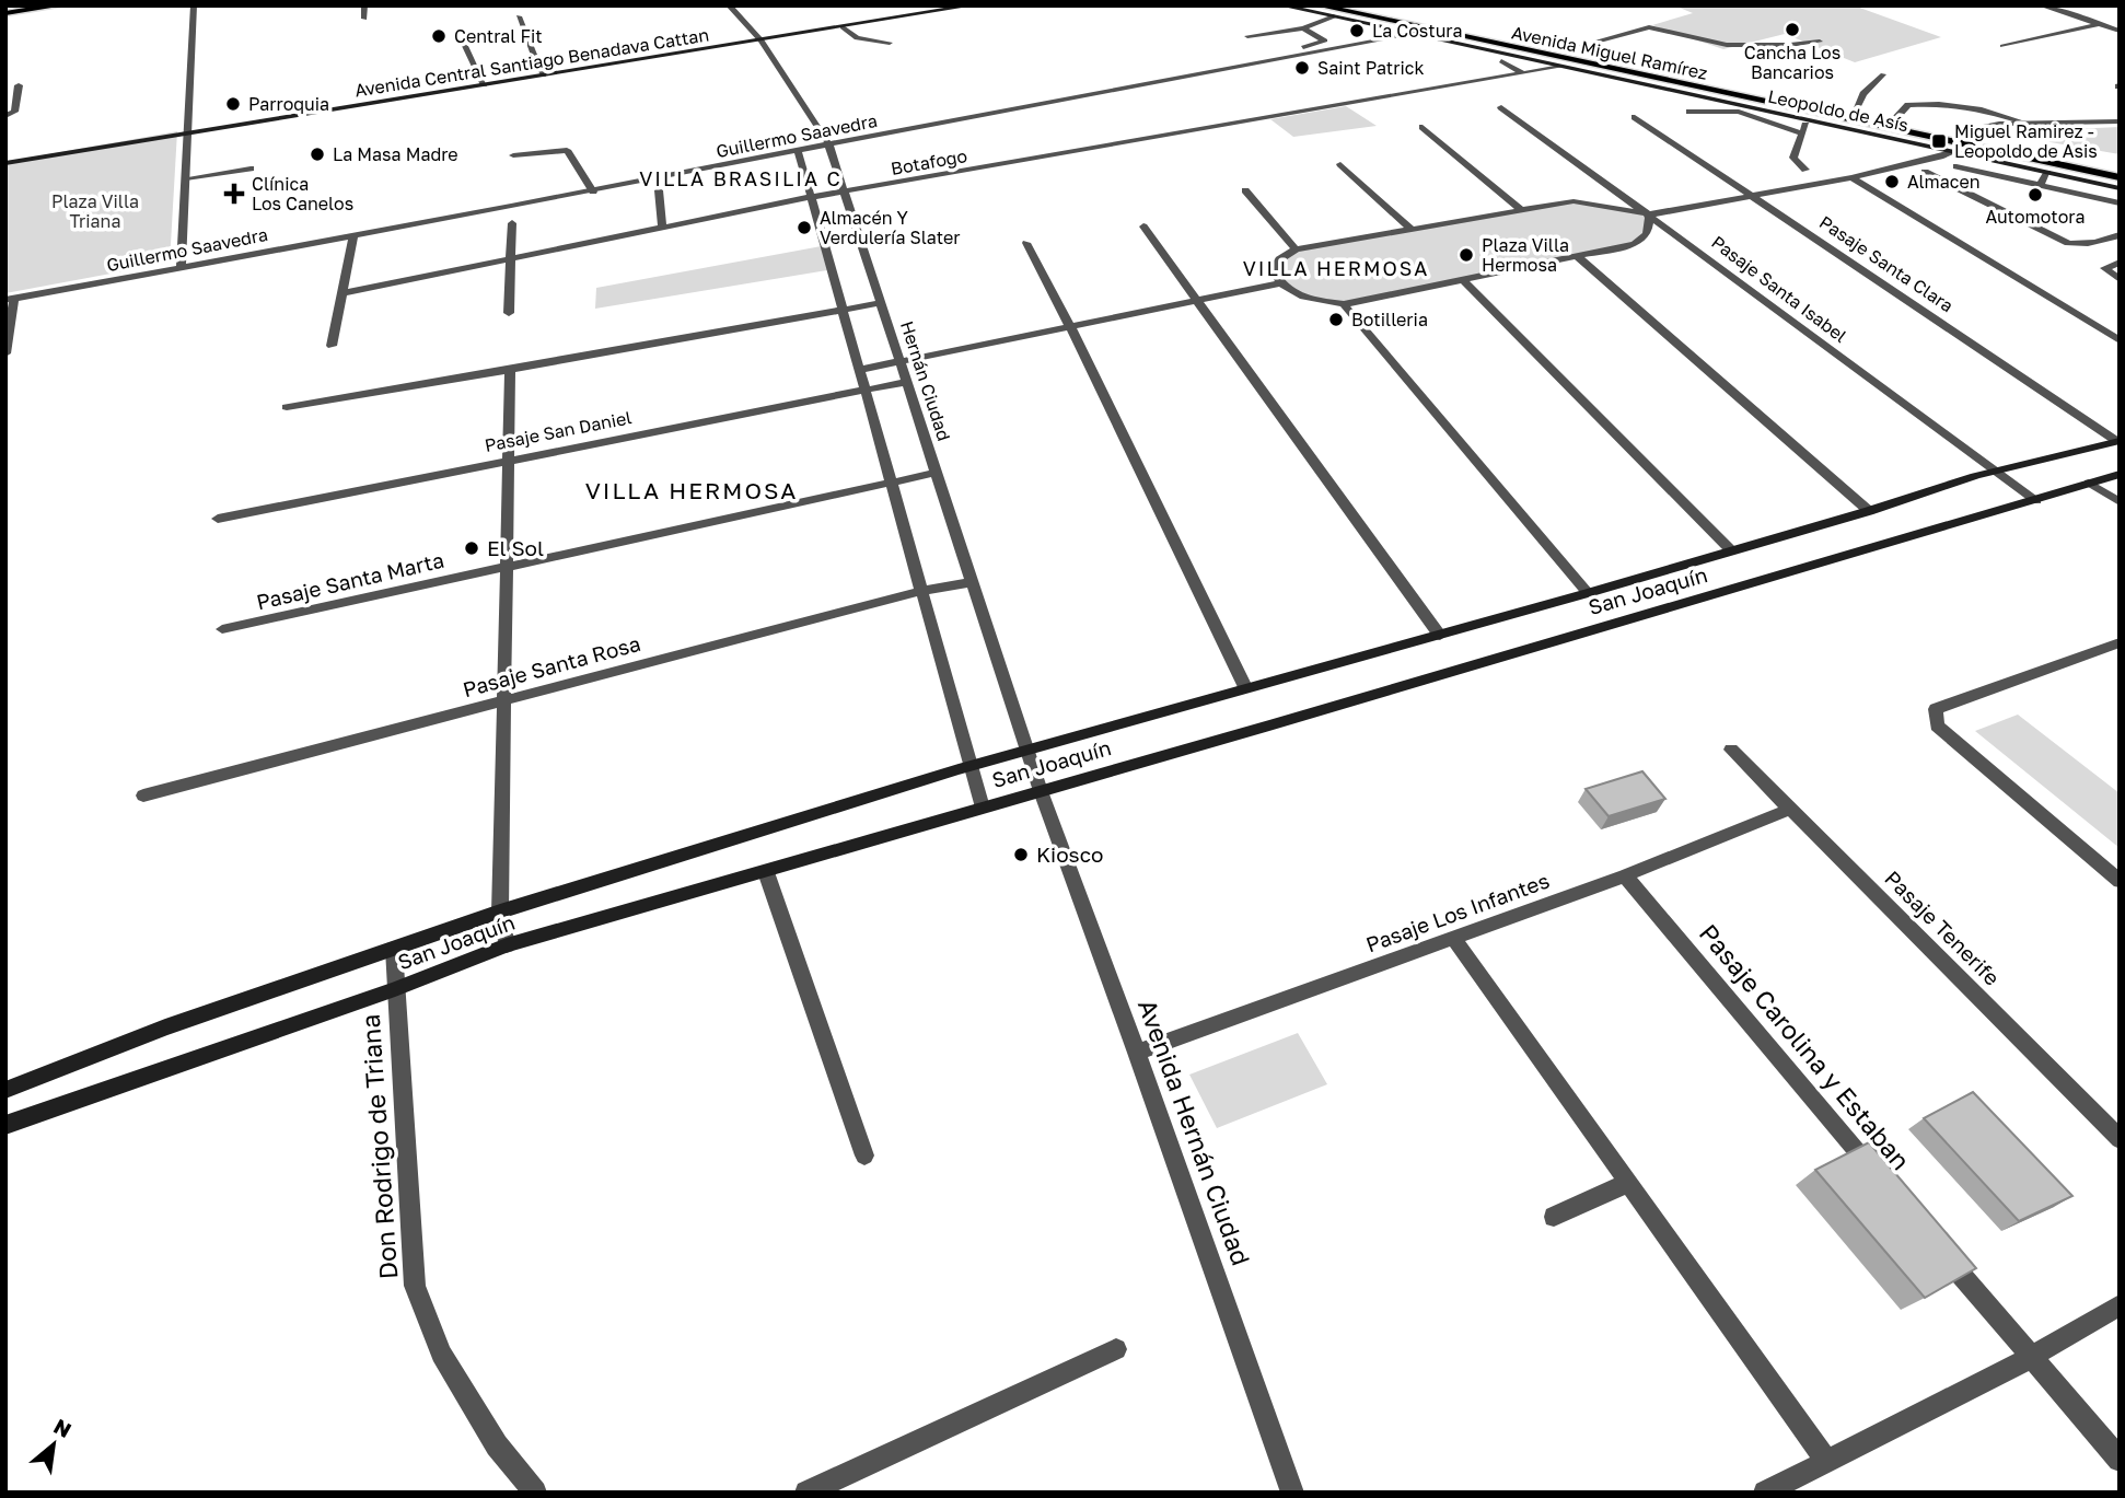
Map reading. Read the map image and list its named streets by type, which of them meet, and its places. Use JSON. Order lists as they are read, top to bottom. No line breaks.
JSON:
{"streets":{"main road":["Avenida Miguel Ramírez"],"street":["Avenida Central Santiago Benadava Cattan","Leopoldo de Asís","Guillermo Saavedra","Botafogo","Pasaje Santa Clara","Pasaje Santa Isabel","Hernán Ciudad","Pasaje San Daniel","Pasaje Santa Marta","San Joaquín","Pasaje Santa Rosa","Pasaje Los Infantes","Pasaje Tenerife","Pasaje Carolina y Estaban","Avenida Hernán Ciudad","Don Rodrigo de Triana"]},"crossings":[["Avenida Central Santiago Benadava Cattan","Hernán Ciudad"],["Leopoldo de Asís","Guillermo Saavedra"],["Leopoldo de Asís","Botafogo"],["Guillermo Saavedra","Hernán Ciudad"],["Botafogo","Hernán Ciudad"],["Pasaje Santa Clara","San Joaquín"],["Pasaje Santa Isabel","San Joaquín"],["Hernán Ciudad","Pasaje San Daniel"],["Hernán Ciudad","Pasaje Santa Marta"],["Hernán Ciudad","San Joaquín"],["Hernán Ciudad","Pasaje Santa Rosa"],["Hernán Ciudad","Avenida Hernán Ciudad"],["San Joaquín","Avenida Hernán Ciudad"],["San Joaquín","Don Rodrigo de Triana"],["Pasaje Los Infantes","Pasaje Tenerife"],["Pasaje Los Infantes","Pasaje Carolina y Estaban"],["Pasaje Los Infantes","Avenida Hernán Ciudad"]],"districts":["VILLA BRASILIA C","VILLA HERMOSA","VILLA HERMOSA"],"parks":["Plaza Villa Triana"],"places":{"other":["Cancha Los Bancarios","La Costura","Central Fit","Saint Patrick","Parroquia","La Masa Madre","Almacen","Automotora","Almacén Y Verdulería Slater","Plaza Villa Hermosa","Botilleria","El Sol","Kiosco"],"transit":["Miguel Ramirez - Leopoldo de Asis"],"health":["Clínica Los Canelos"]},"north":"top right"}
